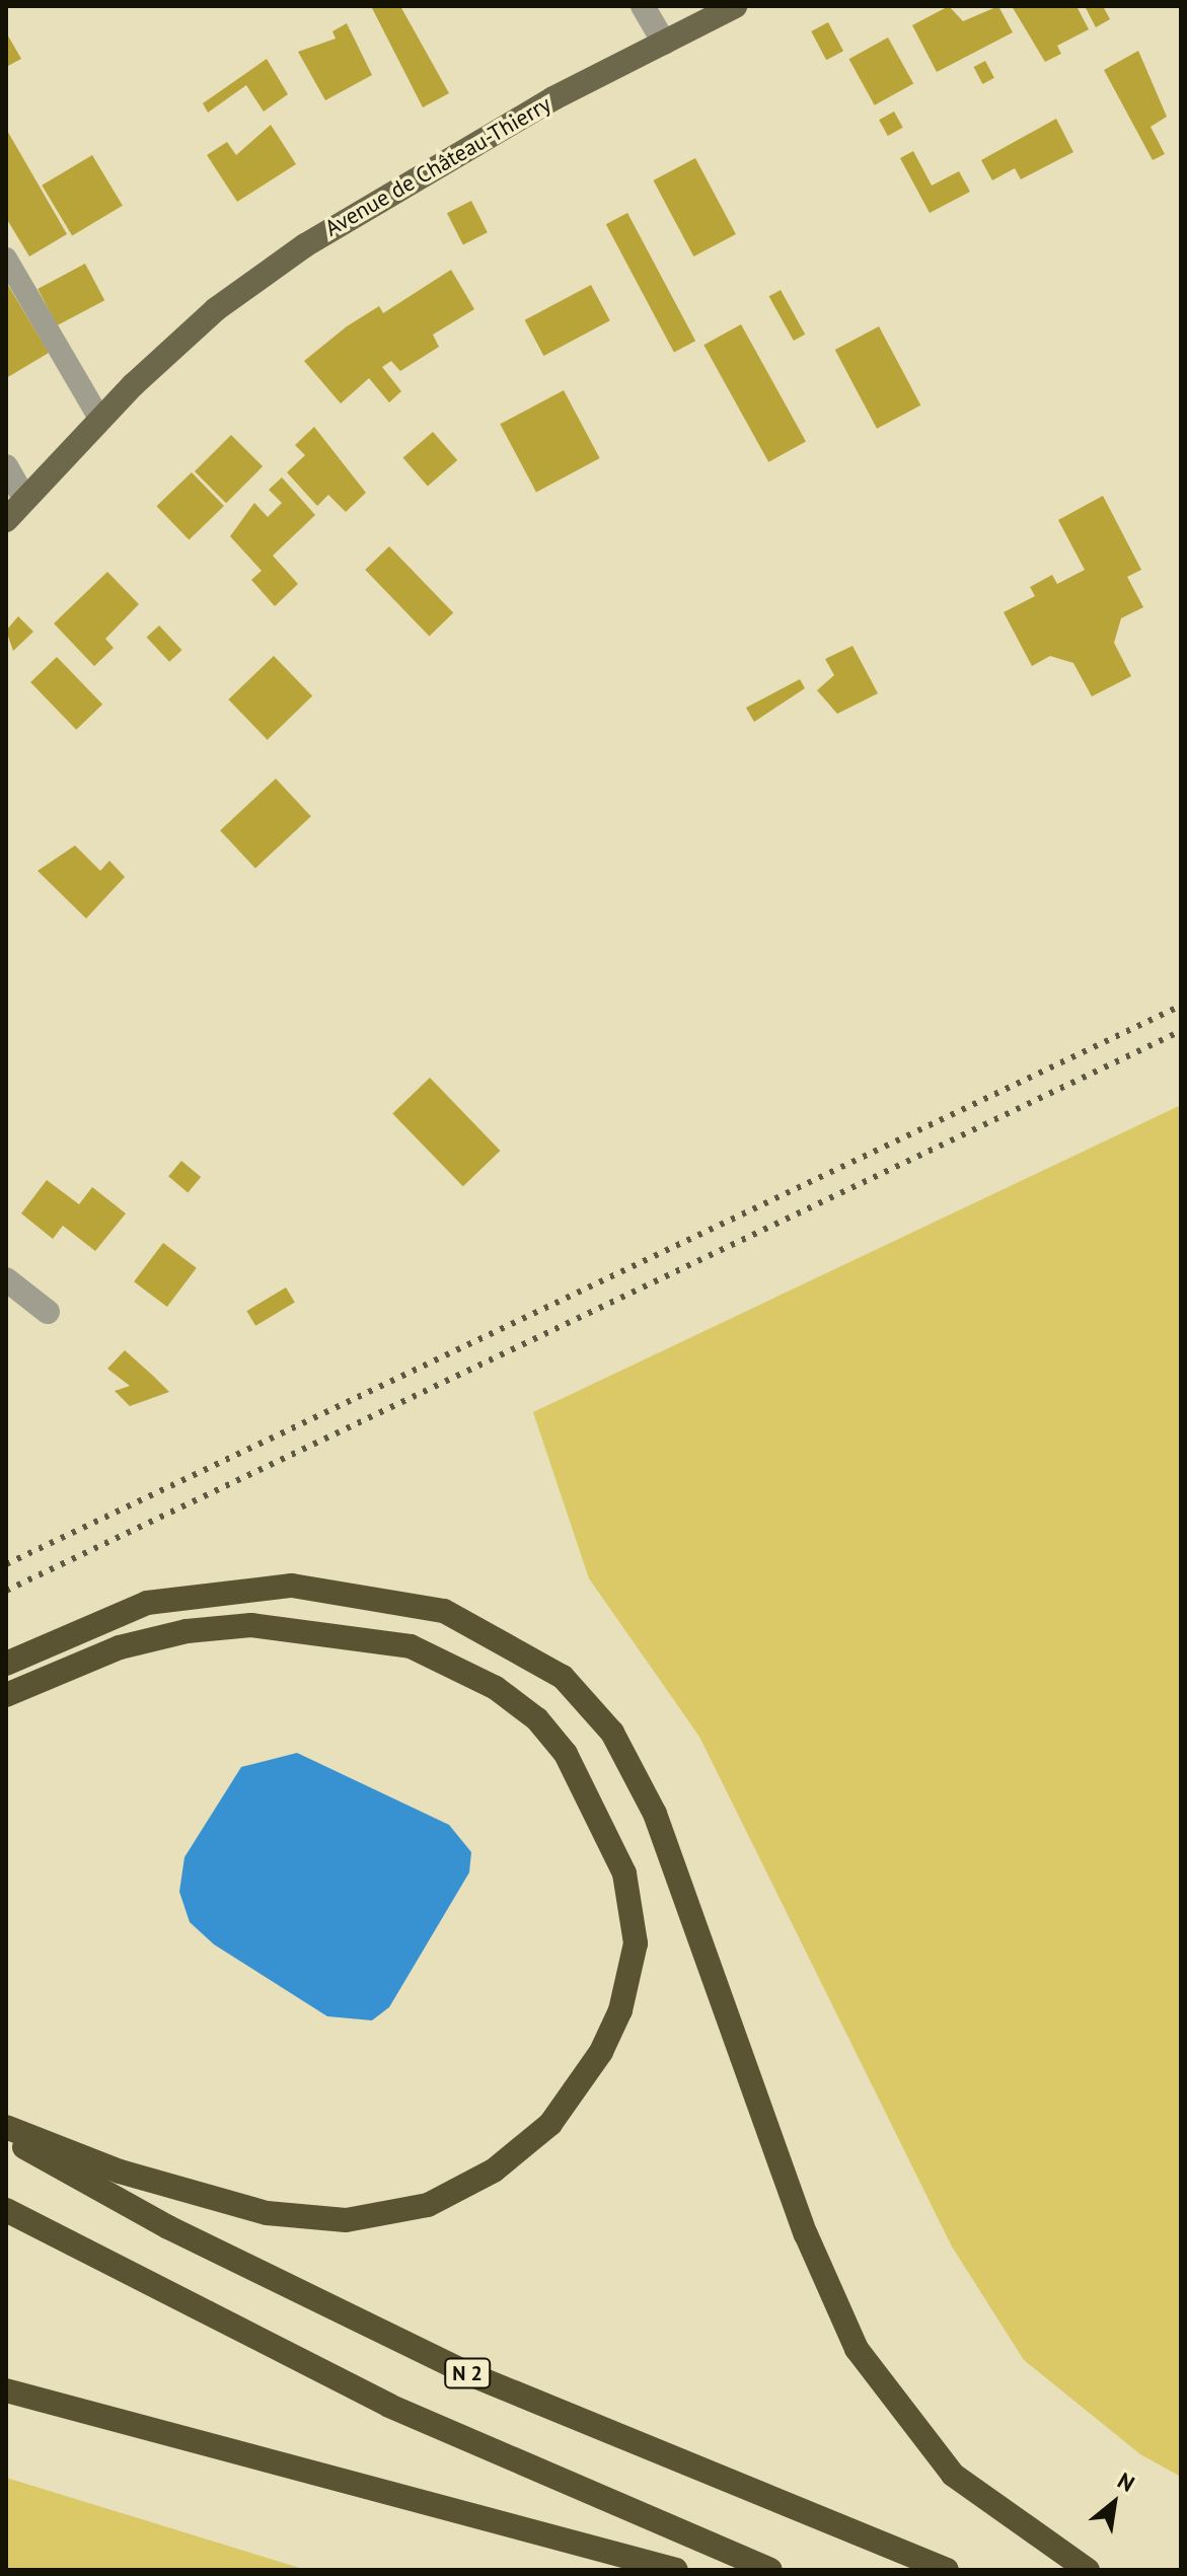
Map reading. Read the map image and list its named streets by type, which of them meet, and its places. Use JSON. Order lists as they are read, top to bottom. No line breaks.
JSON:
{"streets":{"highway":["N 2"],"main road":["Avenue de Château-Thierry"]},"north":"top right"}
